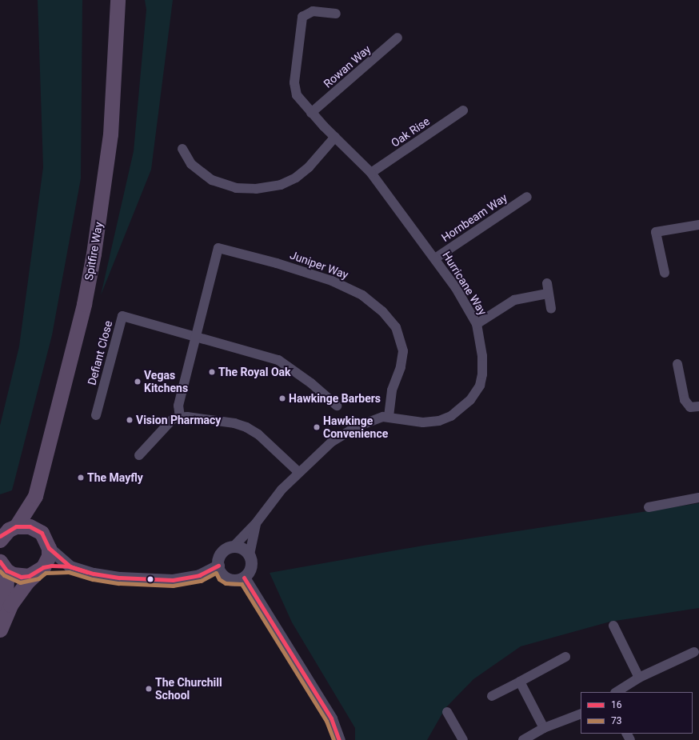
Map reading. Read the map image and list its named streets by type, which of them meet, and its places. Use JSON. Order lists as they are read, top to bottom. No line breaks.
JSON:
{"streets":{"main road":["Spitfire Way"],"street":["Rowan Way","Oak Rise","Hornbeam Way","Juniper Way","Hurricane Way","Defiant Close"]},"crossings":[["Rowan Way","Hurricane Way"],["Oak Rise","Hurricane Way"],["Hornbeam Way","Hurricane Way"],["Juniper Way","Hurricane Way"],["Juniper Way","Defiant Close"]],"places":["The Royal Oak","Vegas Kitchens","Hawkinge Barbers","Vision Pharmacy","Hawkinge Convenience","The Mayfly","The Churchill School"],"lines":["transit line 16","transit line 73"],"legend":["16","73"]}
